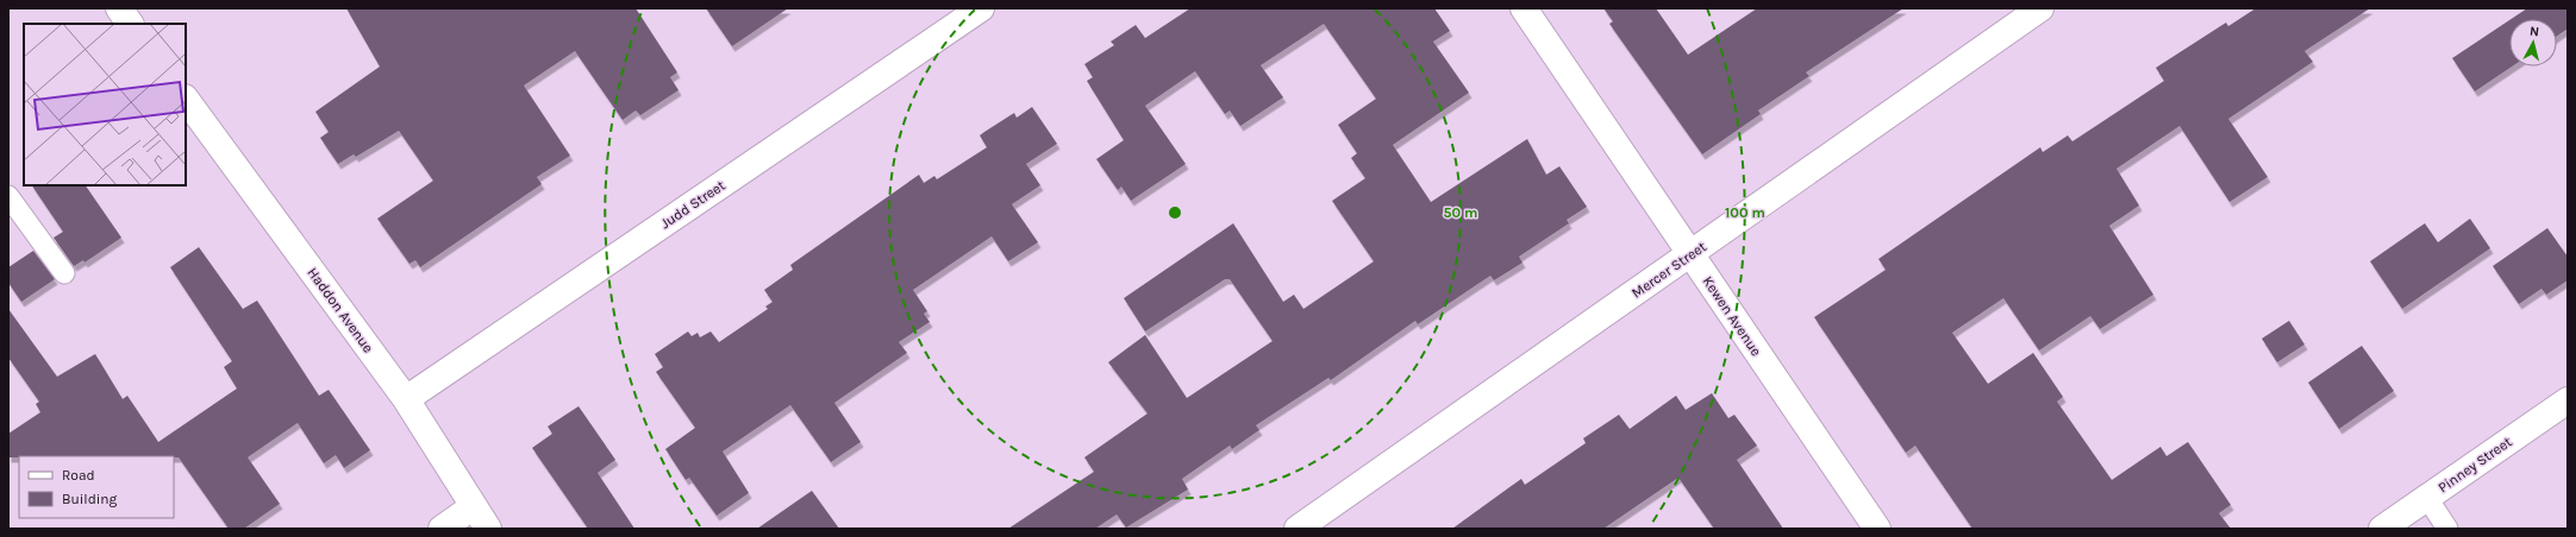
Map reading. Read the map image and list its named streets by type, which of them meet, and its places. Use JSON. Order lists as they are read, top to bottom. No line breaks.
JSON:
{"streets":{"street":["Judd Street","Mercer Street","Haddon Avenue","Kewen Avenue","Pinney Street"]},"crossings":[["Judd Street","Haddon Avenue"],["Mercer Street","Kewen Avenue"]],"legend":["Road","Building"],"north":"top","rings":["50 m","100 m"]}
